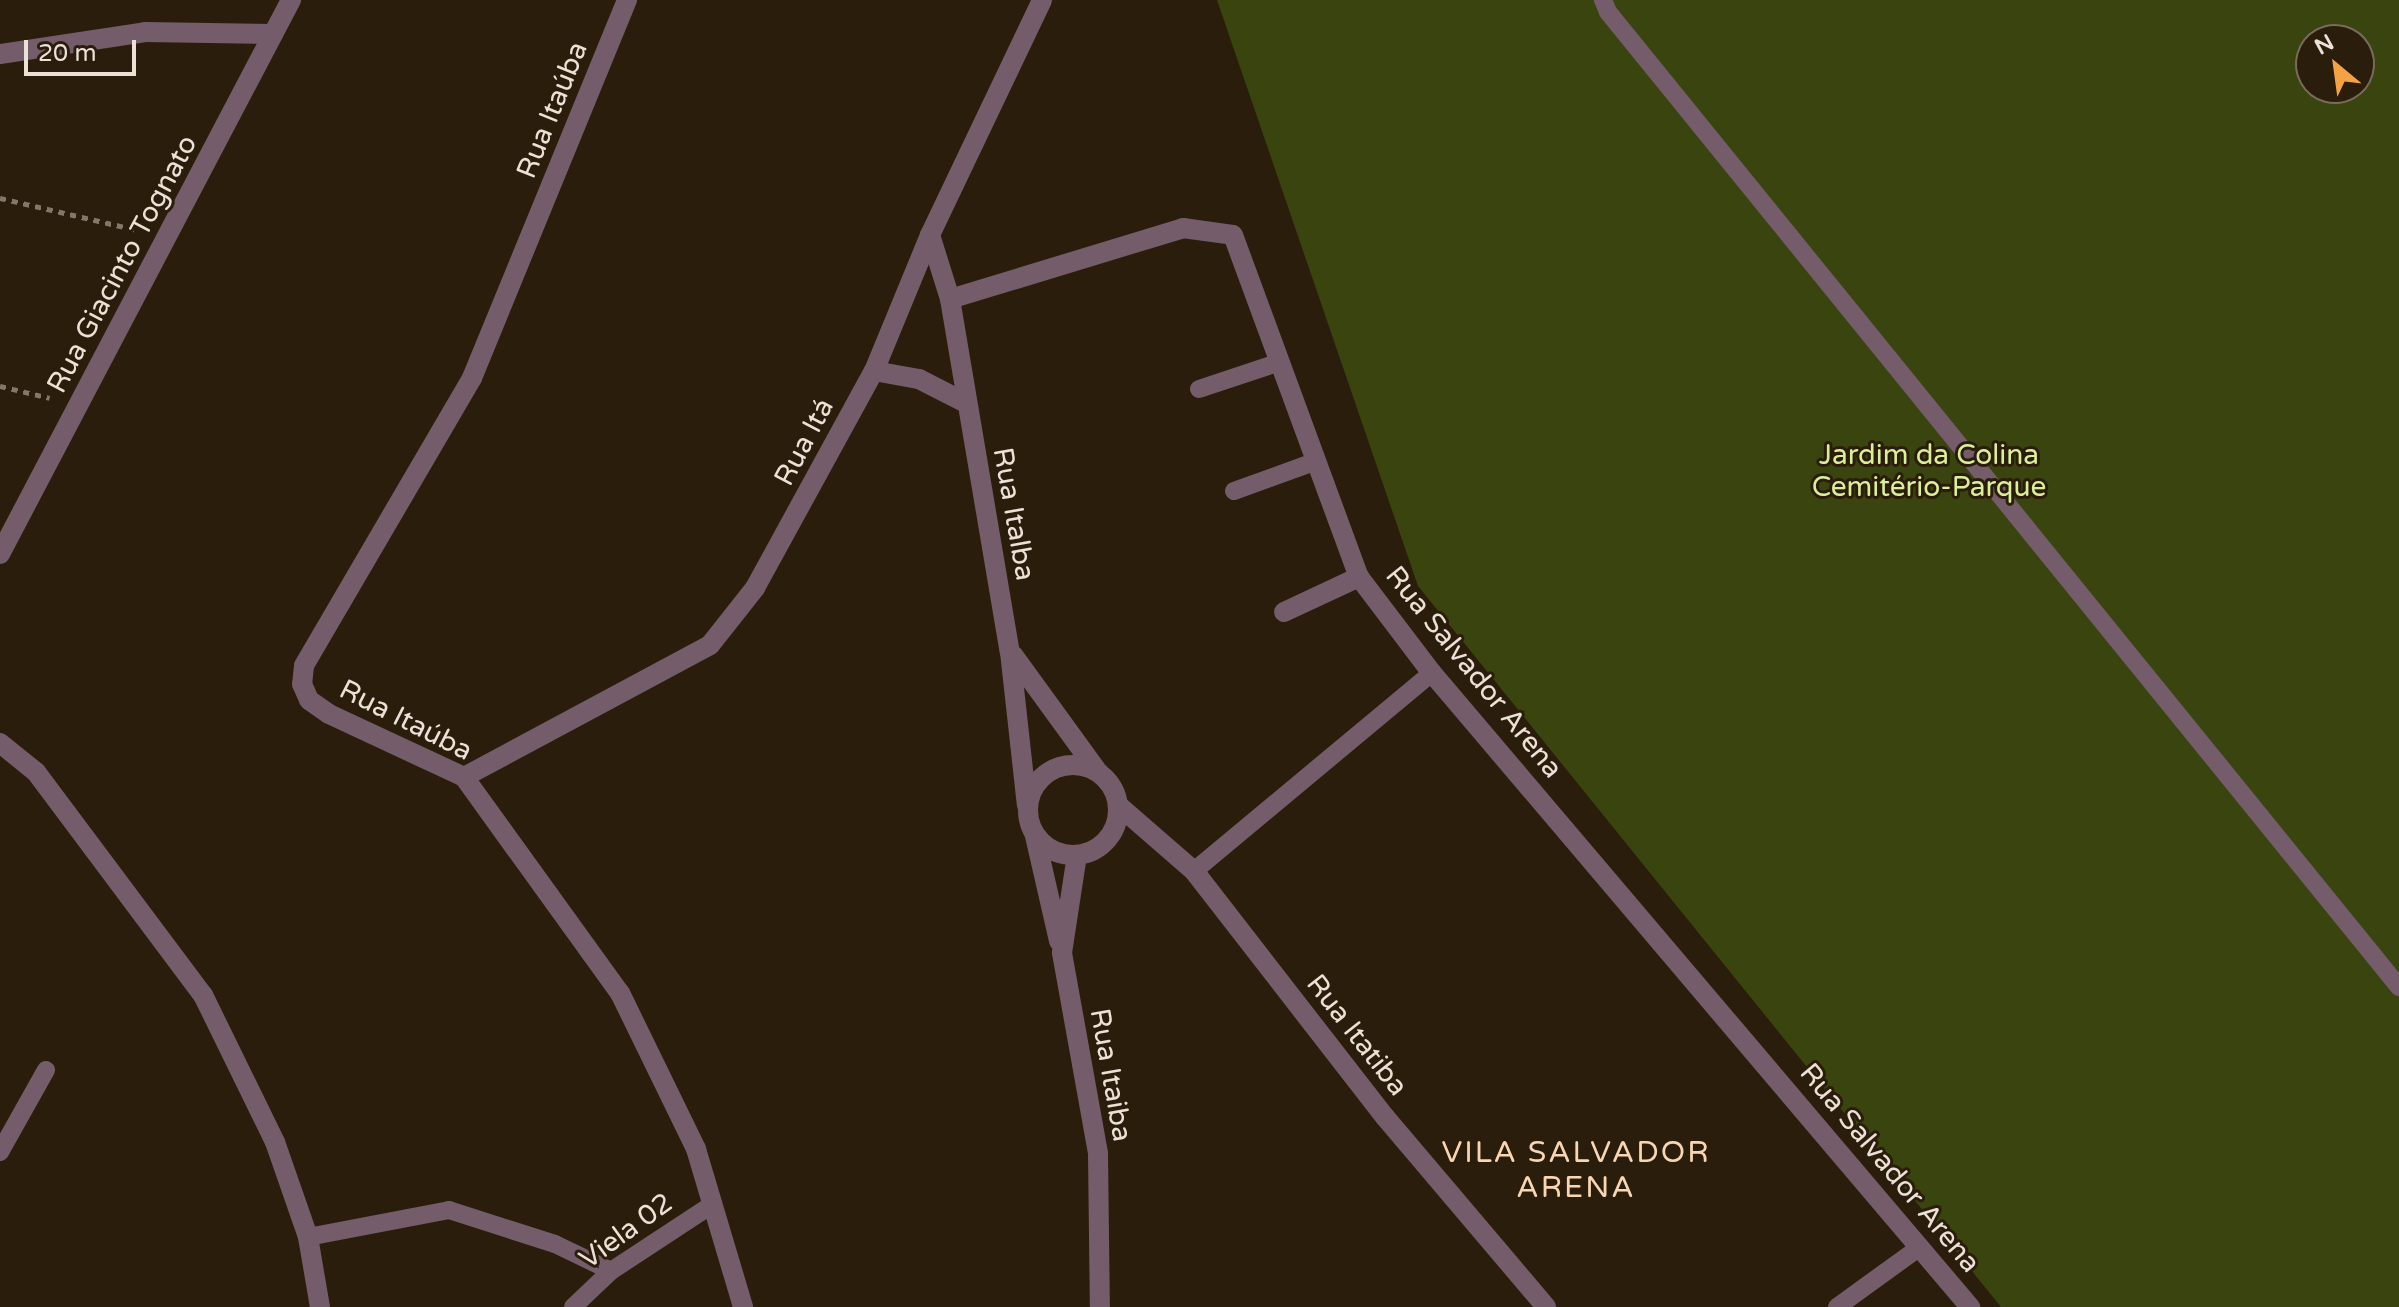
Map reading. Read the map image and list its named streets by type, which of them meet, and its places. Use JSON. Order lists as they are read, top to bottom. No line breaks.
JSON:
{"streets":{"street":["Rua Itaúba","Rua Giacinto Tognato","Rua Itá","Rua Italba","Rua Salvador Arena","Rua Itatiba","Rua Itaiba"],"lane":["Viela 02"]},"crossings":[["Rua Itaúba","Rua Itá"],["Rua Itaúba","Viela 02"],["Rua Itá","Rua Italba"],["Rua Italba","Rua Salvador Arena"],["Rua Italba","Rua Itatiba"],["Rua Italba","Rua Itaiba"],["Rua Itatiba","Rua Itaiba"]],"districts":["VILA SALVADOR ARENA"],"parks":["Jardim da Colina Cemitério-Parque"],"scale_bar":"20 m","north":"top left"}
